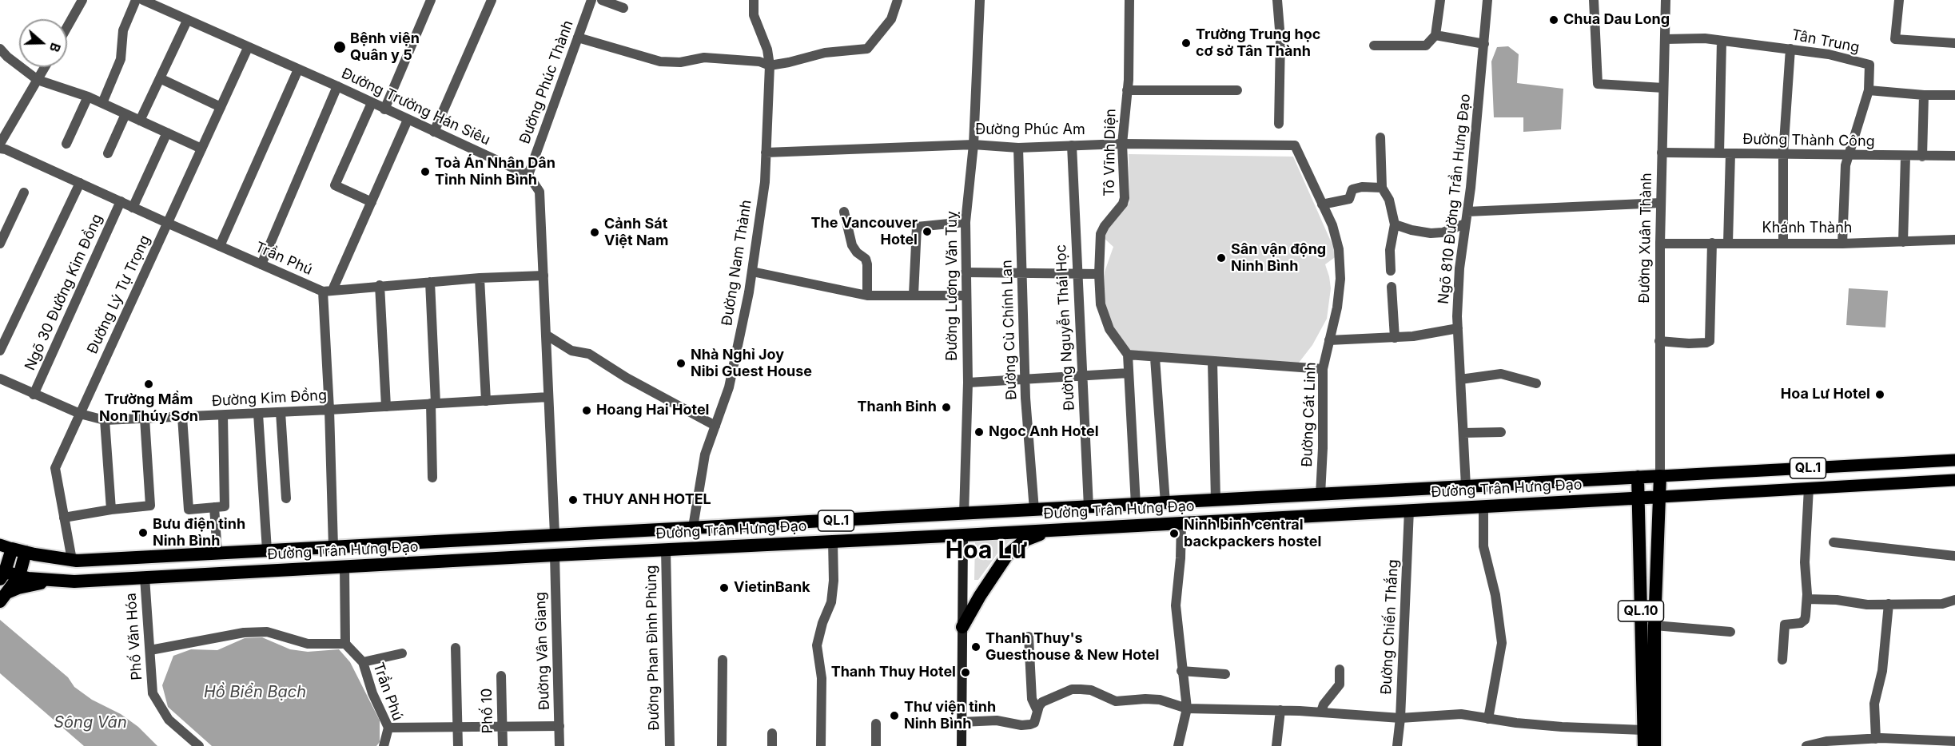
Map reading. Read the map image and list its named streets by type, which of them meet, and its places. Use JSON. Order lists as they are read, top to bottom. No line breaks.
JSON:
{"streets":{"highway":["QL.1","Đường Trân Hưng Đạo","QL.10"],"street":["Tân Trung","Đường Phúc Thành","Đường Trường Hán Siêu","Đường Phúc Am","Đường Thành Công","Tô Vĩnh Diện","Ngõ 810 Đường Trần Hưng Đạo","Khánh Thành","Đường Xuân Thành","Trần Phú","Đường Nam Thành","Đường Lương Văn Tuỵ","Ngõ 30 Đường Kim Đồng","Đường Lý Tự Trọng","Đường Nguyễn Thái Học","Đường Cù Chính Lan","Đường Kim Đồng","Đường Cát Linh","Đường Chiến Thắng","Phố Văn Hóa","Đường Phan Đình Phùng","Đường Vân Giang","Phố 10"]},"crossings":[["Tân Trung","Đường Xuân Thành"],["Đường Phúc Thành","Đường Trường Hán Siêu"],["Đường Trường Hán Siêu","Đường Lý Tự Trọng"],["Đường Phúc Am","Tô Vĩnh Diện"],["Đường Phúc Am","Đường Nam Thành"],["Đường Phúc Am","Đường Lương Văn Tuỵ"],["Đường Phúc Am","Đường Nguyễn Thái Học"],["Đường Phúc Am","Đường Cù Chính Lan"],["Đường Phúc Am","Đường Cát Linh"],["Đường Thành Công","Đường Xuân Thành"],["Ngõ 810 Đường Trần Hưng Đạo","Đường Trân Hưng Đạo"],["Khánh Thành","Đường Xuân Thành"],["Đường Xuân Thành","QL.1"],["Đường Xuân Thành","Đường Trân Hưng Đạo"],["Trần Phú","Ngõ 30 Đường Kim Đồng"],["Trần Phú","Đường Lý Tự Trọng"],["Trần Phú","Đường Kim Đồng"],["Trần Phú","Đường Trân Hưng Đạo"],["Đường Nam Thành","Đường Trân Hưng Đạo"],["Đường Lương Văn Tuỵ","Đường Trân Hưng Đạo"],["Ngõ 30 Đường Kim Đồng","Đường Kim Đồng"],["Đường Lý Tự Trọng","Đường Kim Đồng"],["Đường Lý Tự Trọng","Đường Trân Hưng Đạo"],["Đường Nguyễn Thái Học","Đường Trân Hưng Đạo"],["Đường Cù Chính Lan","Đường Trân Hưng Đạo"],["Đường Cát Linh","Đường Trân Hưng Đạo"],["QL.1","Đường Trân Hưng Đạo"],["QL.1","QL.10"],["Đường Trân Hưng Đạo","QL.10"],["Đường Trân Hưng Đạo","Đường Chiến Thắng"],["Đường Trân Hưng Đạo","Phố Văn Hóa"],["Đường Trân Hưng Đạo","Đường Phan Đình Phùng"],["Đường Trân Hưng Đạo","Đường Vân Giang"]],"districts":["Hoa Lư"],"water":["Hồ Biển Bạch","Sông Vân"],"places":["Chua Dau Long","Trường Trung học cơ sở Tân Thành","Bệnh viện Quân y 5","Toà Án Nhân Dân Tỉnh Ninh Bình","The Vancouver Hotel","Cảnh Sát Việt Nam","Sân vận động Ninh Bình","Nhà Nghỉ Joy Nibi Guest House","Trường Mầm Non Thúy Sơn","Hoa Lư Hotel","Thanh Binh","Hoang Hai Hotel","Ngoc Anh Hotel","THUY ANH HOTEL","Bưu điện tỉnh Ninh Bình","Ninh binh central backpackers hostel","VietinBank","Thanh Thuy's Guesthouse & New Hotel","Thanh Thuy Hotel","Thư viện tỉnh Ninh Bình"],"north":"right"}
